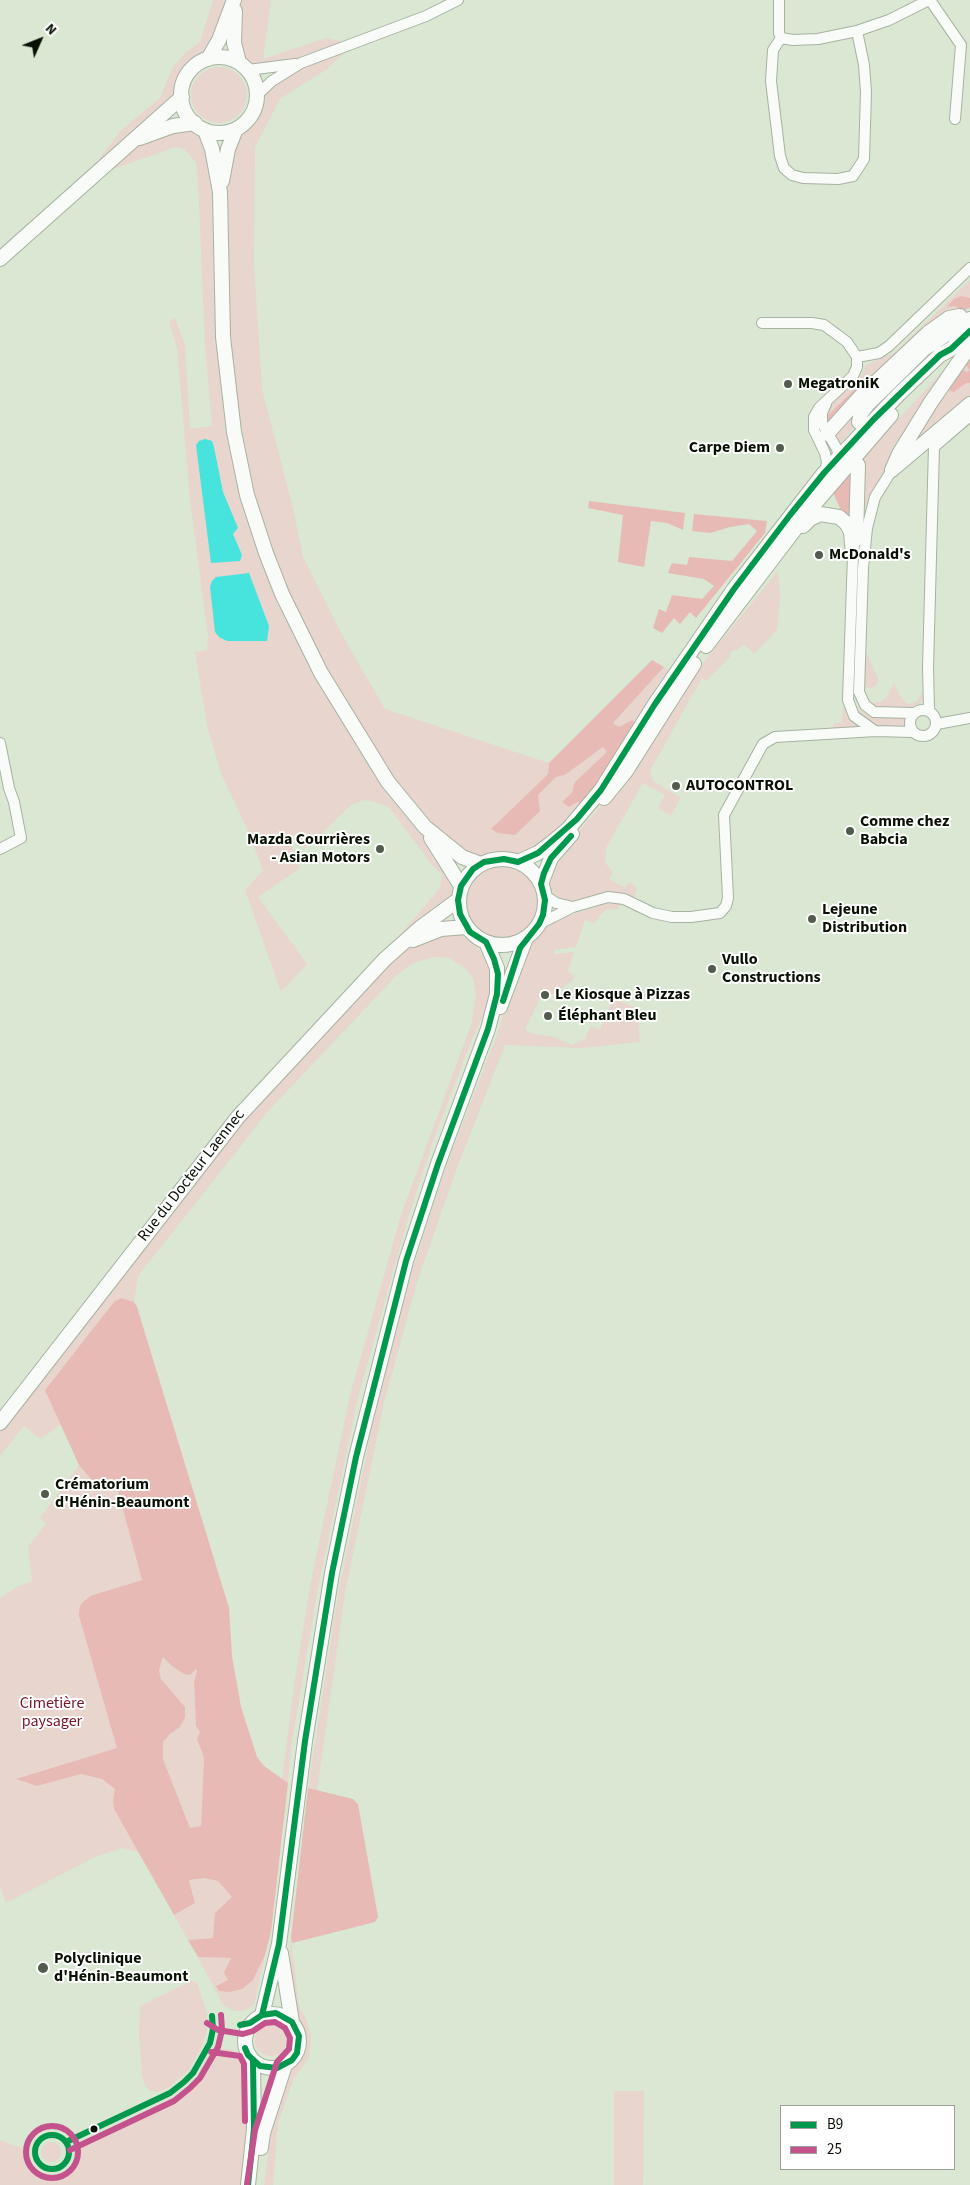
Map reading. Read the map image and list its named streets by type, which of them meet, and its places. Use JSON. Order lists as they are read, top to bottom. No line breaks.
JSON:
{"streets":{"main road":["Rue du Docteur Laennec"]},"parks":["Cimetière paysager"],"places":["MegatroniK","Carpe Diem","McDonald's","AUTOCONTROL","Comme chez Babcia","Mazda Courrières - Asian Motors","Lejeune Distribution","Vullo Constructions","Le Kiosque à Pizzas","Éléphant Bleu","Crématorium d'Hénin-Beaumont","Polyclinique d'Hénin-Beaumont"],"lines":["transit line B9","transit line 25"],"legend":["B9","25"],"north":"top right"}
